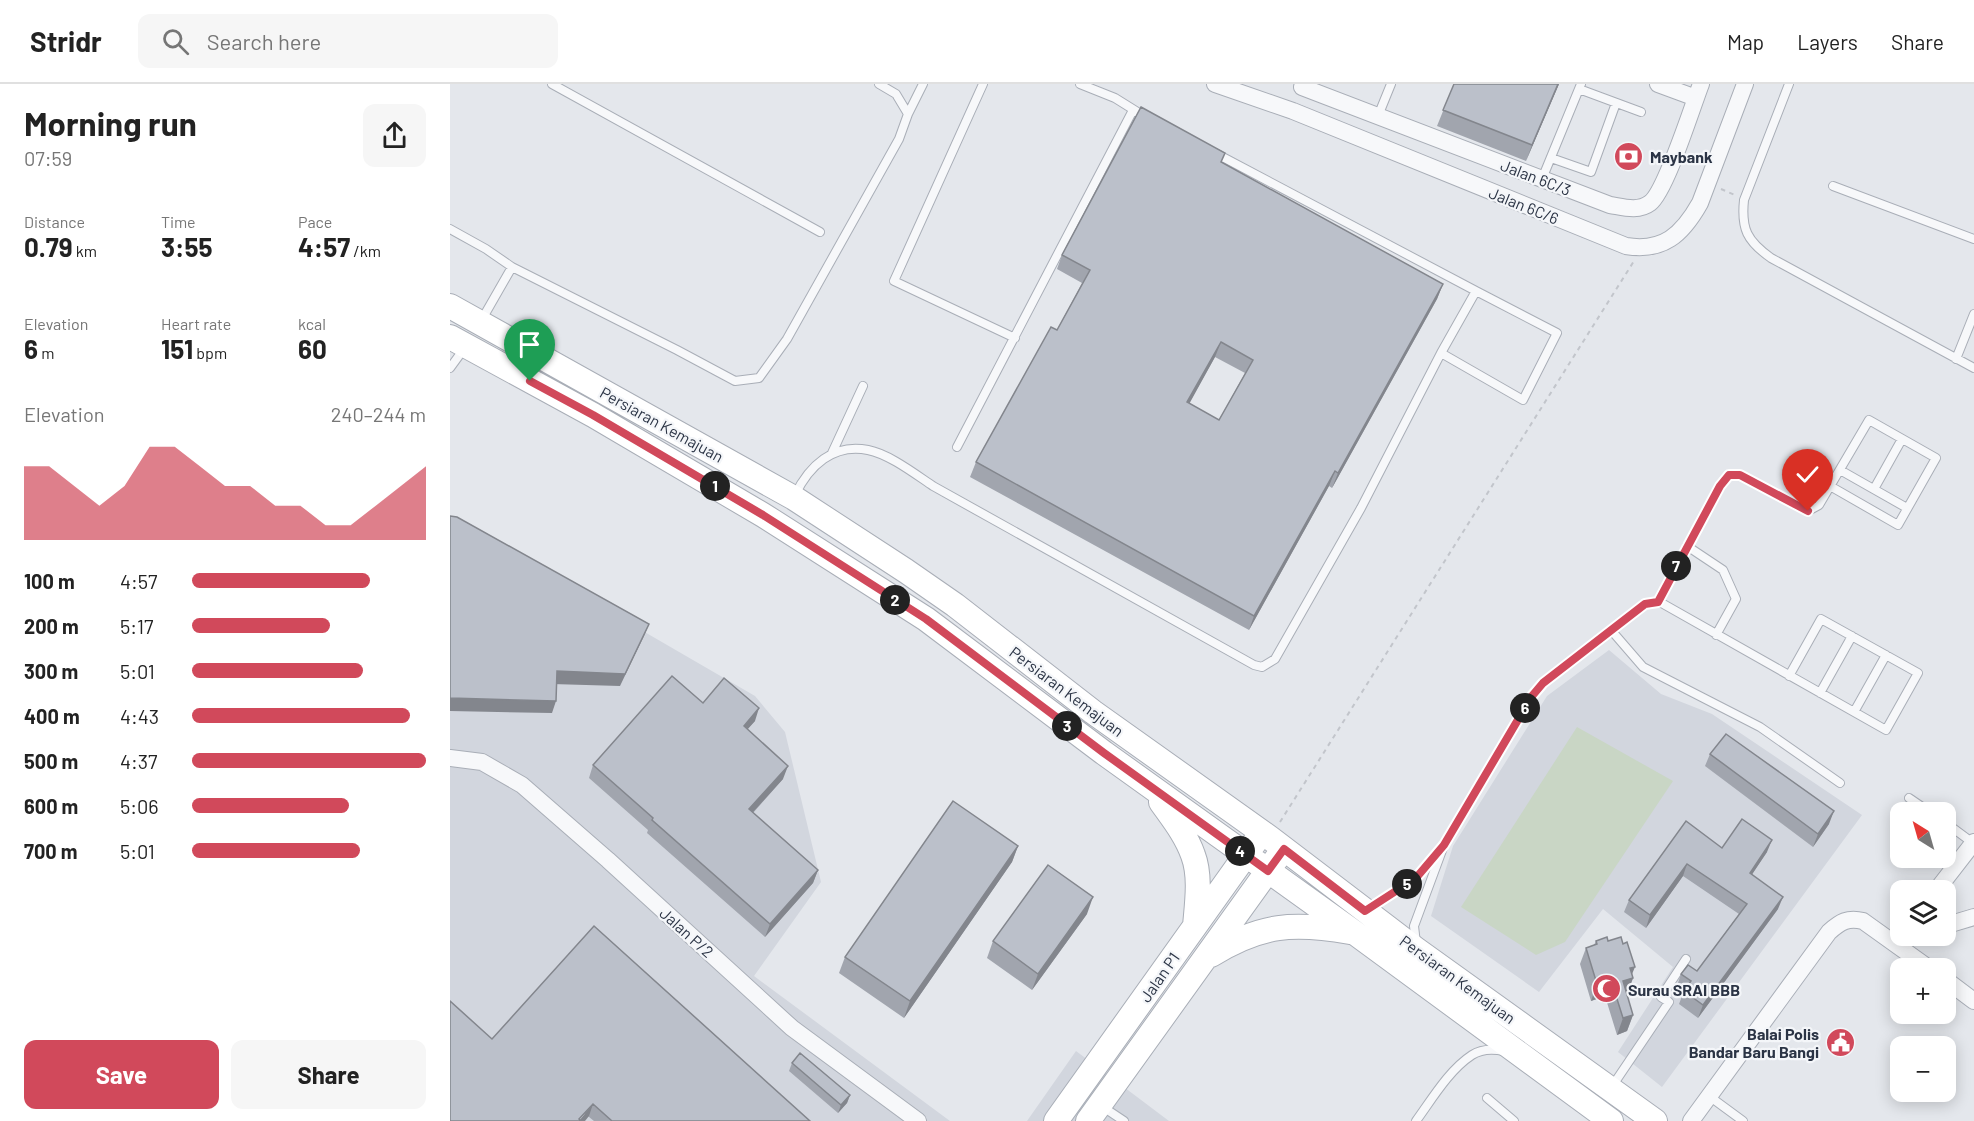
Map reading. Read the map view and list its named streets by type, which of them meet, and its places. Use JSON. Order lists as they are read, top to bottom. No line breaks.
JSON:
{"streets":{"main road":["Persiaran Kemajuan","Jalan P1"],"street":["Jalan 6C/3","Jalan 6C/6","Jalan P/2"]},"crossings":[["Persiaran Kemajuan","Jalan P1"]],"places":{"bank":["Maybank"],"mosque":["Surau SRAI BBB"],"public building":["Balai Polis Bandar Baru Bangi"]},"north":"top left","page":{"header":"Stridr","search":"Search here","nav":["Map","Layers","Share"],"heading":["Morning run","07:59"],"stats":[["Distance","0.79 km"],["Time","3:55"],["Pace","4:57 /km"],["Elevation","6 m"],["Heart rate","151 bpm"],["kcal","60"]],"chart":["Elevation","240–244 m"],"pins":["1","7","2","6","3","4","5"],"list":[{"name":"100 m","note":"4:57"},{"name":"200 m","note":"5:17"},{"name":"300 m","note":"5:01"},{"name":"400 m","note":"4:43"},{"name":"500 m","note":"4:37"},{"name":"600 m","note":"5:06"},{"name":"700 m","note":"5:01"}],"map_buttons":["+","−"],"buttons":["Save","Share"]}}
